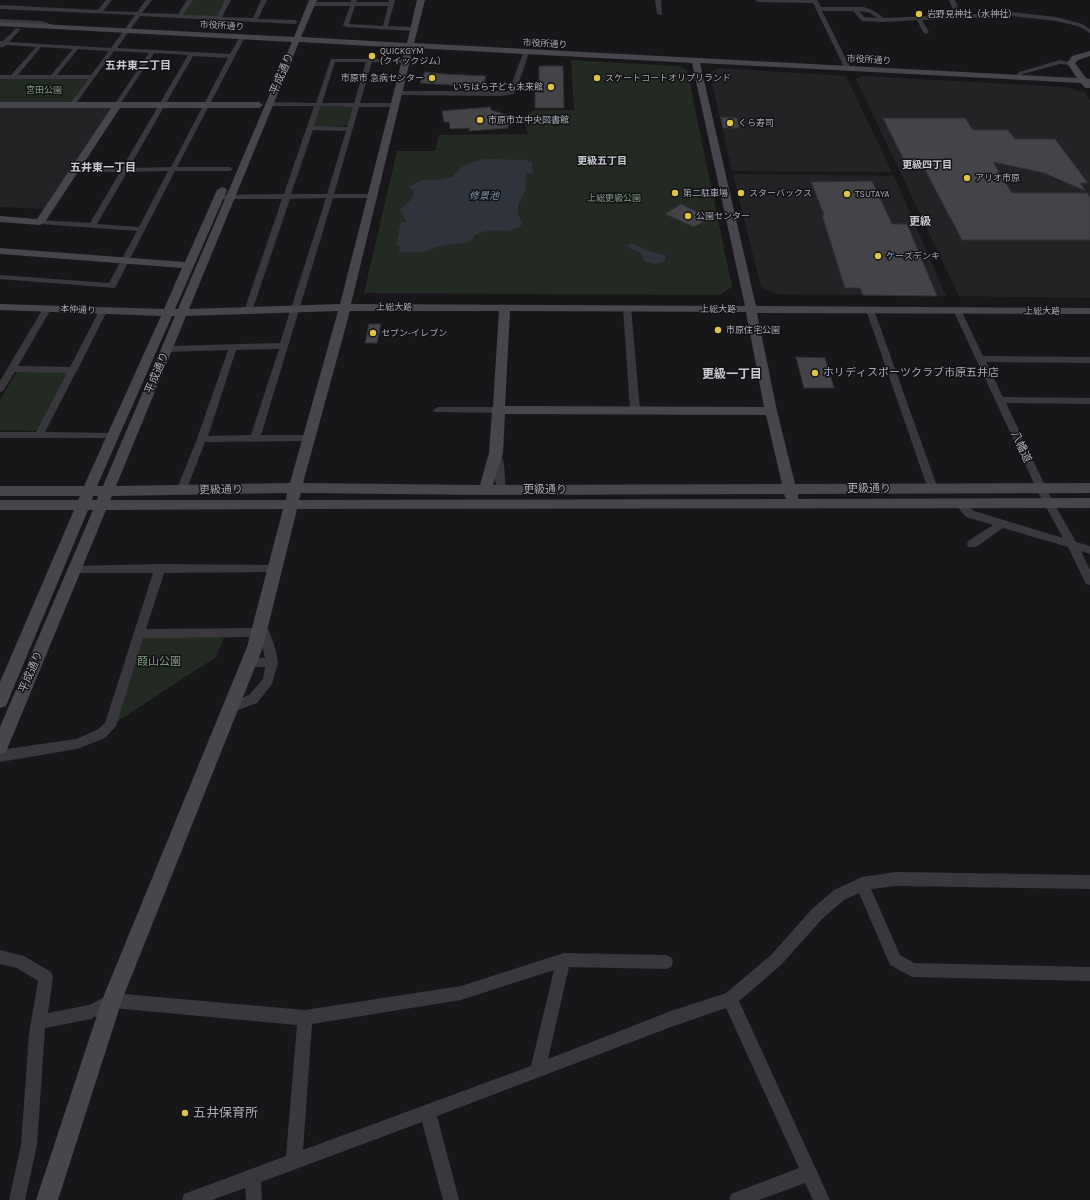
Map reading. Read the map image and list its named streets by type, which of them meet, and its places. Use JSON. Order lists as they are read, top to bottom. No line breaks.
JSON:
{"streets":{"street":["市役所通り","平成通り","上総大路","本仲通り","八幡道","更級通り"]},"crossings":[["市役所通り","平成通り"],["平成通り","本仲通り"],["平成通り","更級通り"],["上総大路","本仲通り"],["上総大路","八幡道"],["八幡道","更級通り"]],"districts":["五井東二丁目","更級五丁目","更級四丁目","五井東一丁目","更級","更級一丁目"],"water":["修景池"],"parks":["宮田公園","上総更級公園","葭山公園"],"places":["岩野見神社（水神社）","QUICKGYM (クイックジム）","市原市 急病センター","スケートコートオリプリランド","いちはら子ども未来館","市原市立中央図書館","くら寿司","アリオ市原","第二駐車場","スターバックス","TSUTAYA","公園センター","ケーズデンキ","市原住宅公園","セブン-イレブン","ホリディスポーツクラブ市原五井店","五井保育所"]}
